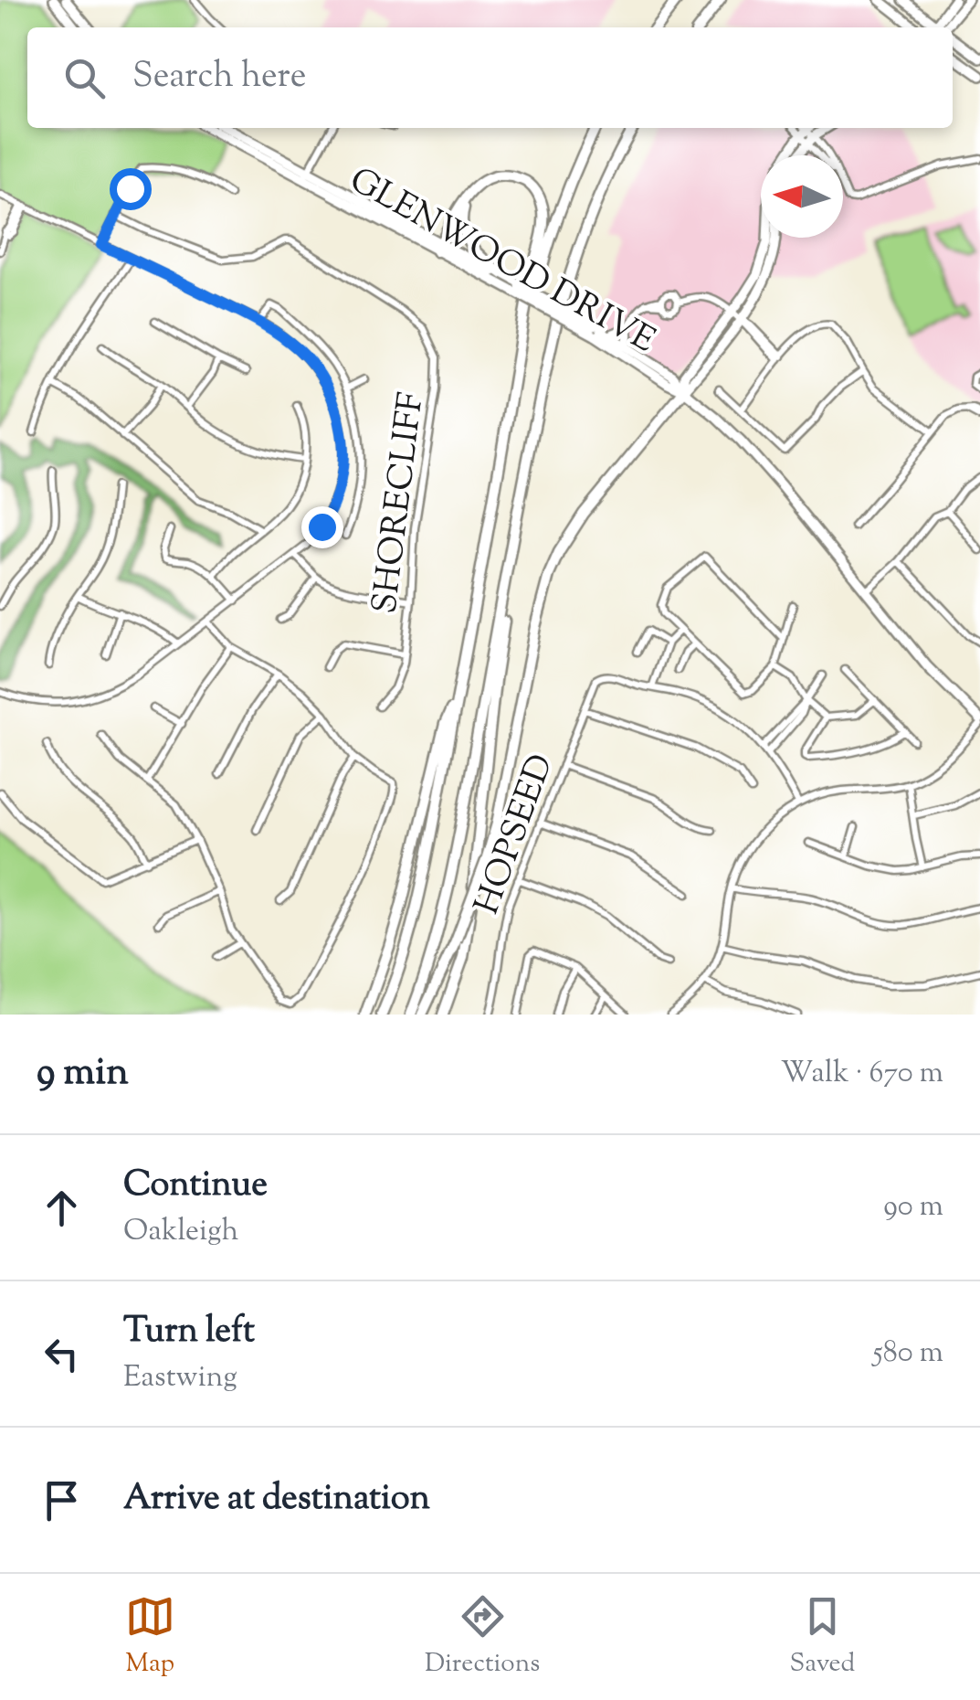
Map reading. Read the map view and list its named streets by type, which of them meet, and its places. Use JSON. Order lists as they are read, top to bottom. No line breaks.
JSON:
{"streets":{"main road":["GLENWOOD DRIVE"],"street":["SHORECLIFF","HOPSEED"]},"north":"left","page":{"search":"Search here","heading":["9 min","Walk · 670 m"],"list":[["Continue","Oakleigh","90 m"],["Turn left","Eastwing","580 m"],"Arrive at destination"],"nav":["Map","Directions","Saved"]}}
